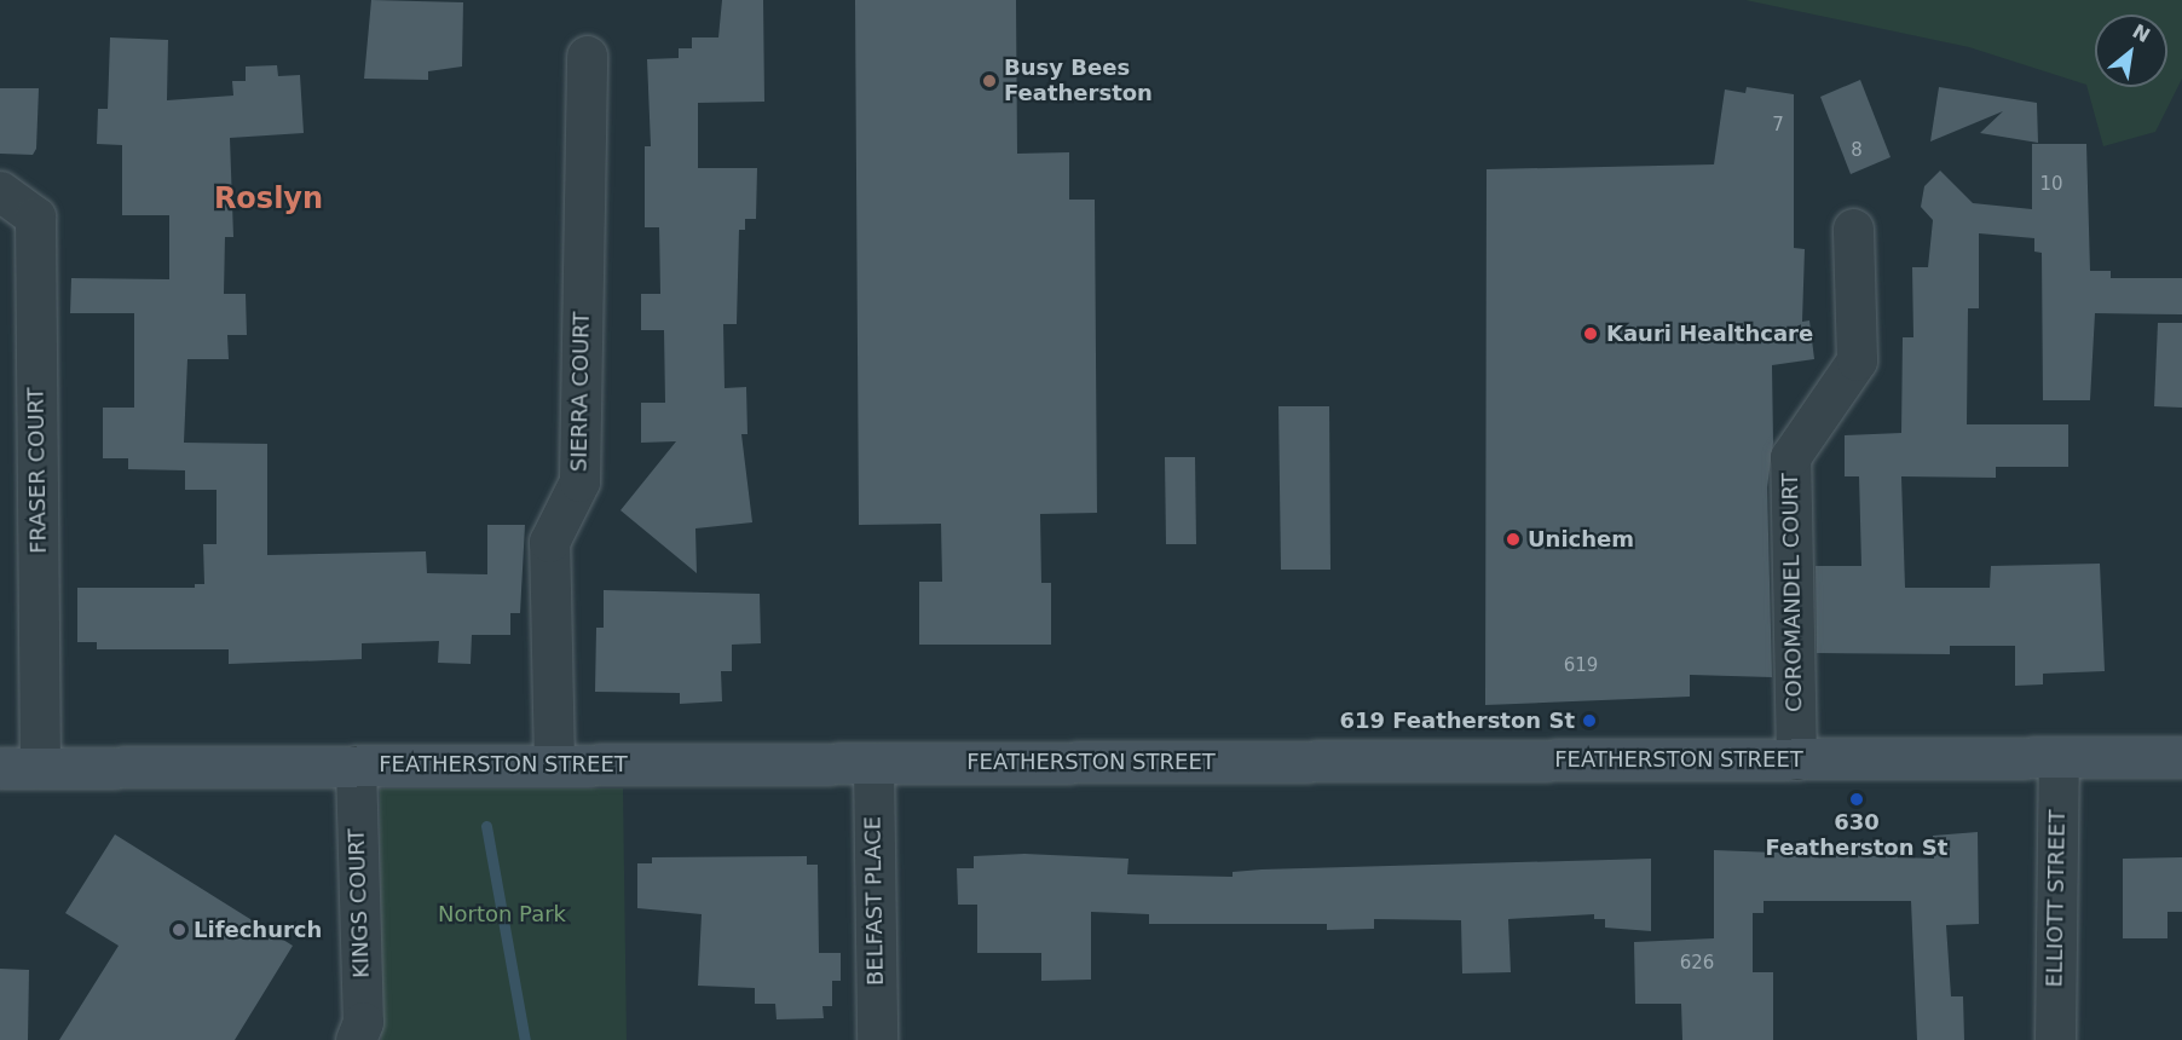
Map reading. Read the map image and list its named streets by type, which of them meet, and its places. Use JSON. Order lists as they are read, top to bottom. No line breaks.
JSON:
{"streets":{"main road":["FEATHERSTON STREET"],"street":["SIERRA COURT","FRASER COURT","COROMANDEL COURT","ELLIOTT STREET","BELFAST PLACE","KINGS COURT"]},"crossings":[["SIERRA COURT","FEATHERSTON STREET"],["FRASER COURT","FEATHERSTON STREET"],["COROMANDEL COURT","FEATHERSTON STREET"],["FEATHERSTON STREET","ELLIOTT STREET"],["FEATHERSTON STREET","BELFAST PLACE"],["FEATHERSTON STREET","KINGS COURT"]],"districts":["Roslyn"],"parks":["Norton Park"],"places":["Busy Bees Featherston","Kauri Healthcare","Unichem","619 Featherston St","630 Featherston St","Lifechurch"],"house_numbers":["7","8","10","619","626"],"north":"top right"}
